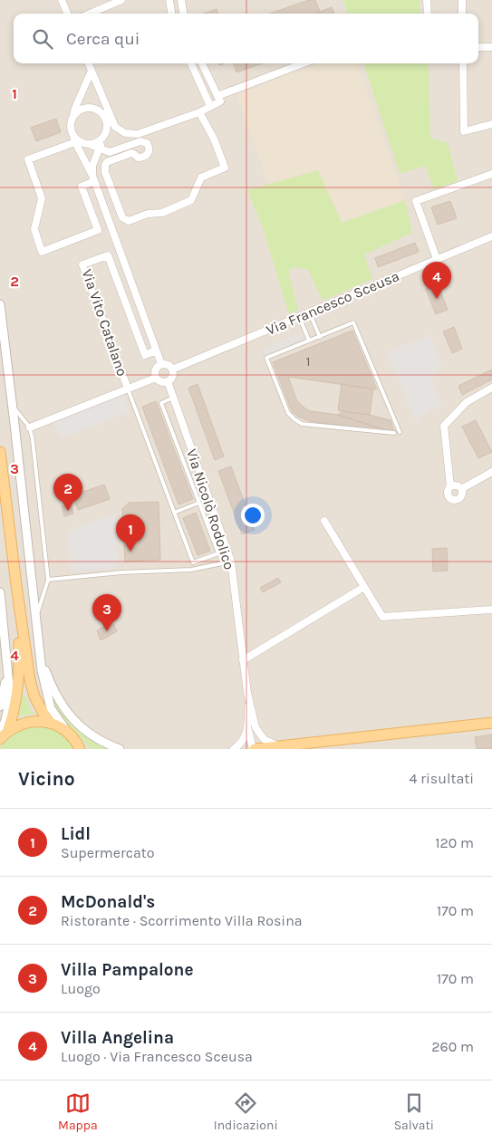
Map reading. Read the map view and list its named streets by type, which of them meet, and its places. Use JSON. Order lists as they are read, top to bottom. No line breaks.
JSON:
{"streets":{"street":["Via Francesco Sceusa","Via Vito Catalano","Via Nicolò Rodolico"]},"crossings":[["Via Francesco Sceusa","Via Nicolò Rodolico"]],"house_numbers":["1"],"page":{"search":"Cerca qui","pins":["4","2","1","3"],"heading":["Vicino","4 risultati"],"list":[{"mark":"1","name":"Lidl","note":"Supermercato","value":"120 m"},{"mark":"2","name":"McDonald's","note":"Ristorante · Scorrimento Villa Rosina","value":"170 m"},{"mark":"3","name":"Villa Pampalone","note":"Luogo","value":"170 m"},{"mark":"4","name":"Villa Angelina","note":"Luogo · Via Francesco Sceusa","value":"260 m"}],"nav":["Mappa","Indicazioni","Salvati"]},"grid":{"rows":["1","2","3","4"]}}
